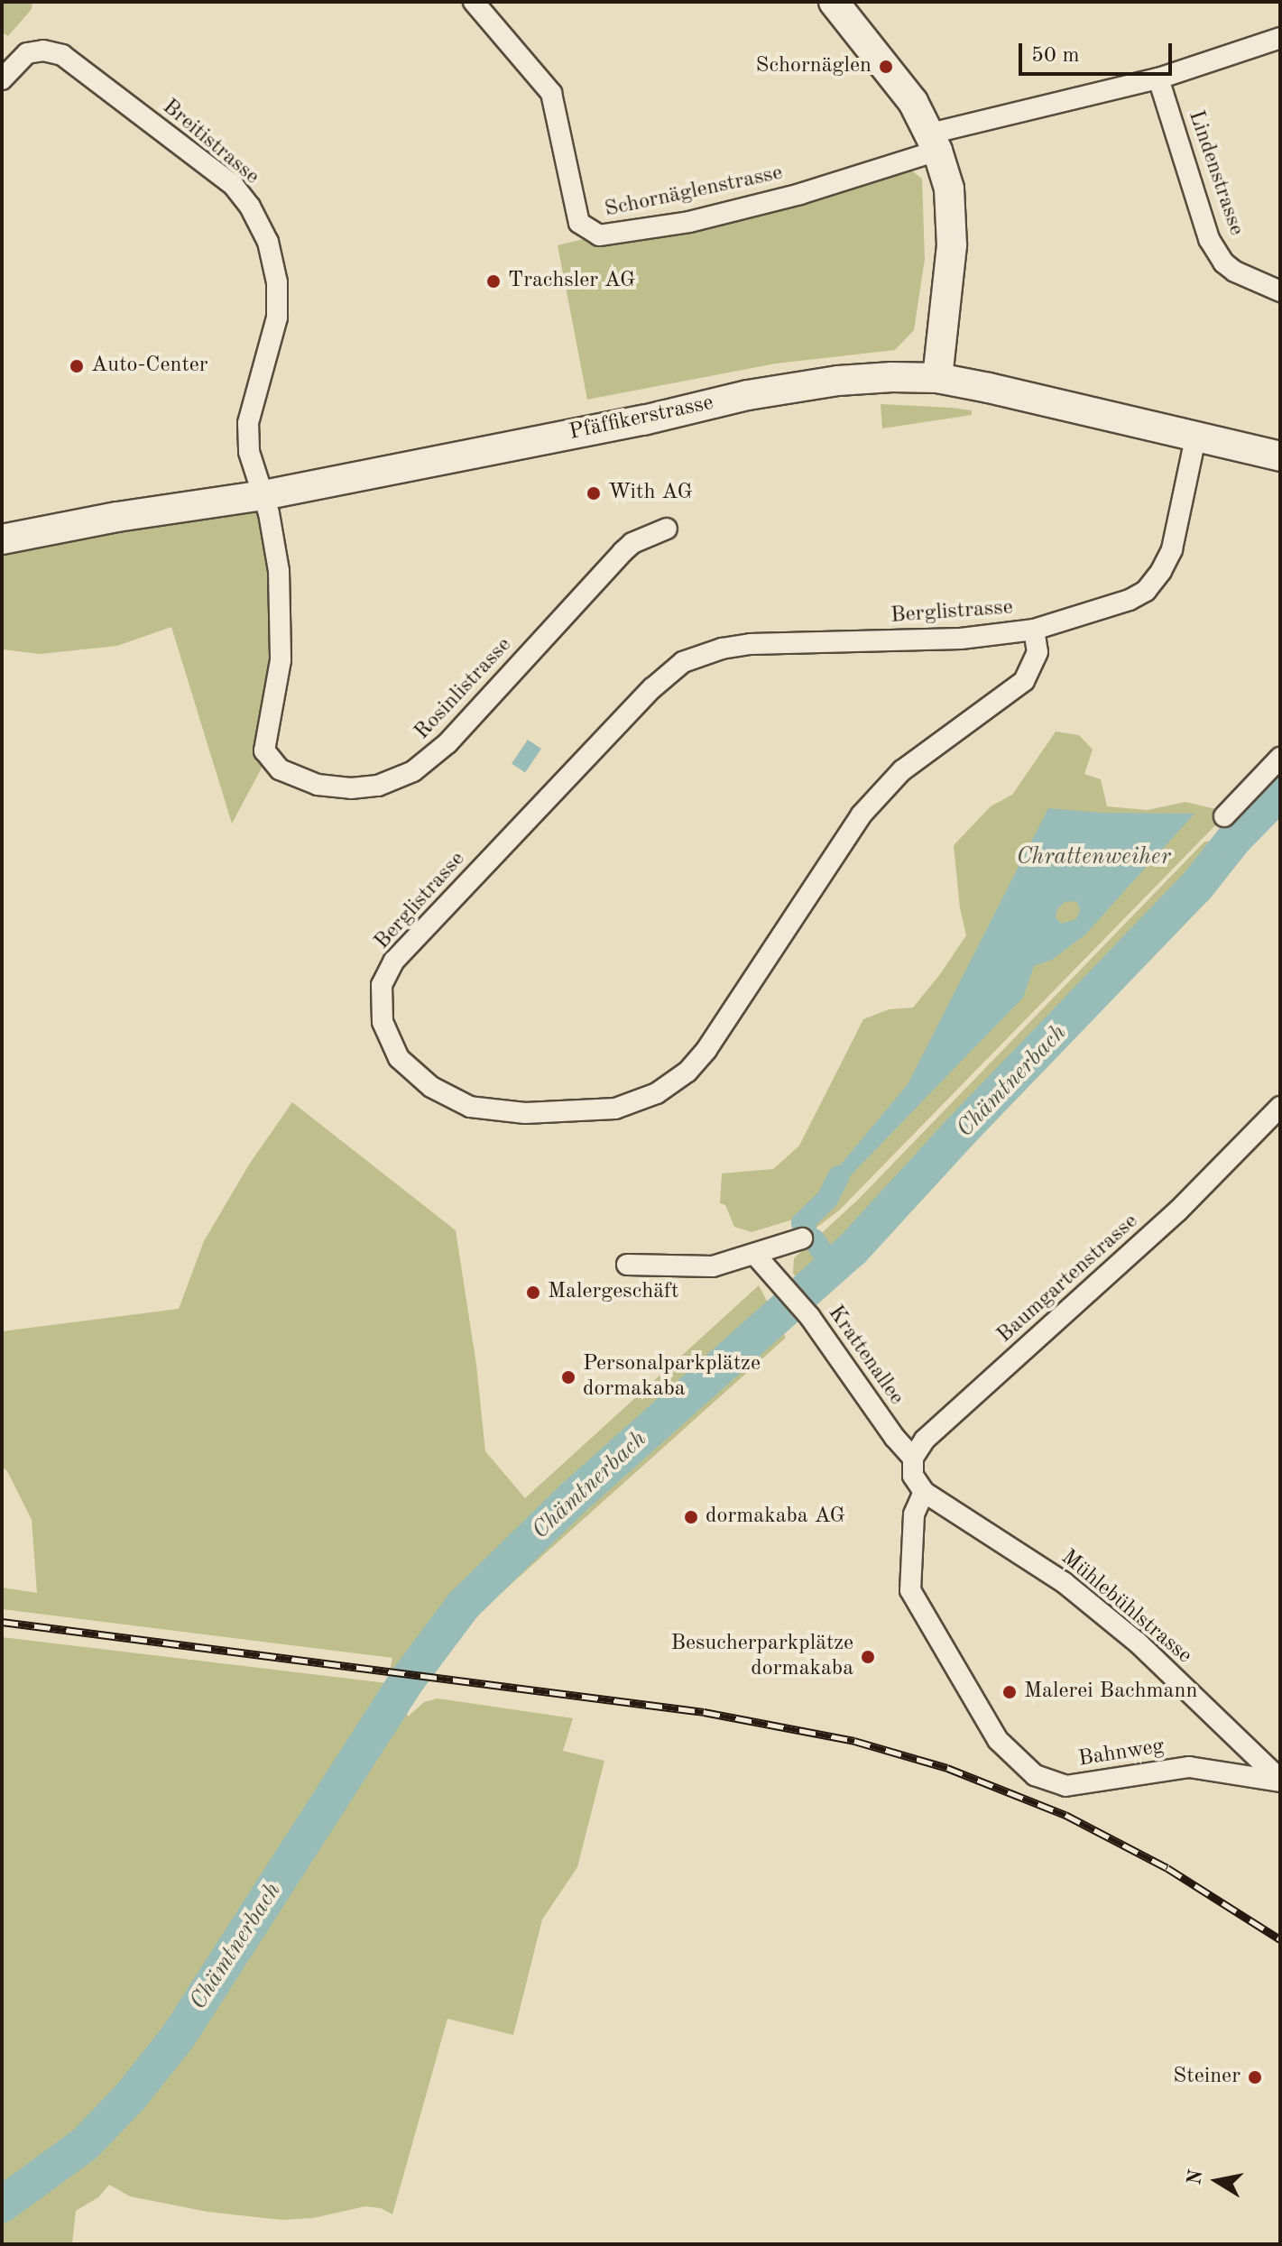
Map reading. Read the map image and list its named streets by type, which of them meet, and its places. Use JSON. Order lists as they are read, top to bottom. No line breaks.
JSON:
{"streets":{"main road":["Pfäffikerstrasse"],"street":["Breitistrasse","Lindenstrasse","Schornäglenstrasse","Berglistrasse","Rosinlistrasse","Baumgartenstrasse","Krattenallee","Mühlebühlstrasse","Bahnweg"]},"crossings":[["Breitistrasse","Pfäffikerstrasse"],["Breitistrasse","Rosinlistrasse"],["Lindenstrasse","Schornäglenstrasse"],["Pfäffikerstrasse","Berglistrasse"],["Pfäffikerstrasse","Rosinlistrasse"],["Baumgartenstrasse","Krattenallee"],["Mühlebühlstrasse","Bahnweg"]],"water":["Chrattenweiher","Chämtnerbach"],"places":["Schornäglen","Trachsler AG","Auto-Center","With AG","Malergeschäft","Personalparkplätze dormakaba","dormakaba AG","Besucherparkplätze dormakaba","Malerei Bachmann","Steiner"],"scale_bar":"50 m","north":"left"}
